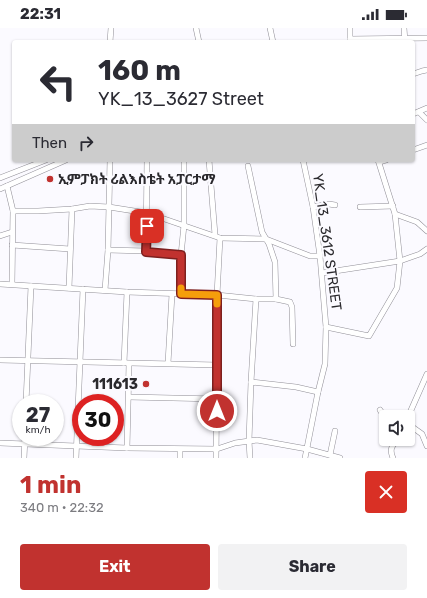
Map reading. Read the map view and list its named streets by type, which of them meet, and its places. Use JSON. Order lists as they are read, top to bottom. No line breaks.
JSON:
{"streets":{"street":["YK_13_3612 STREET"]},"places":["ኢምፓክት ሪልእስቴት አፓርታማ","111613"],"page":{"status":"22:31","turn":["160 m","YK_13_3627 Street"],"then":"Then","speed":"27 km/h","limit":"30","heading":["1 min","340 m · 22:32"],"buttons":["Exit","Share"]}}
